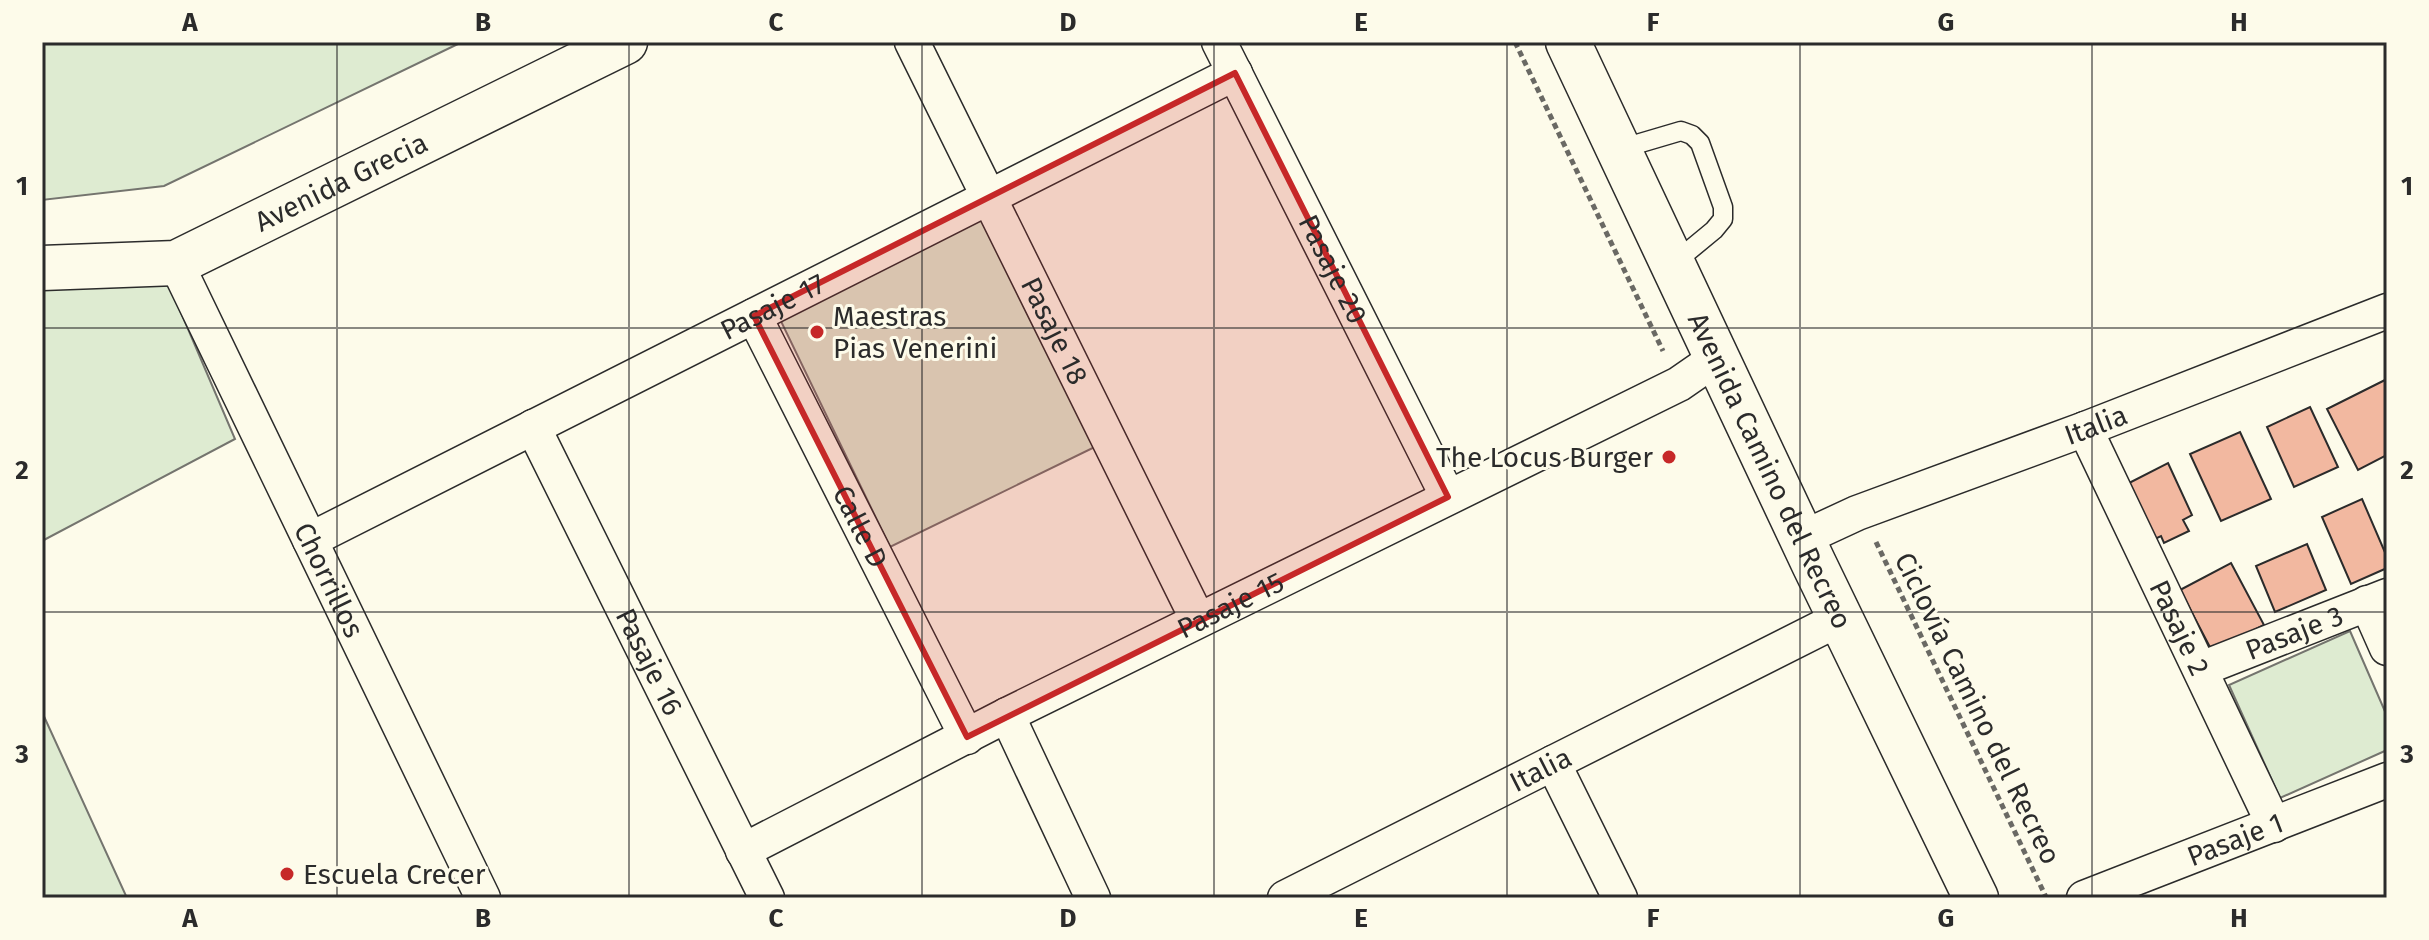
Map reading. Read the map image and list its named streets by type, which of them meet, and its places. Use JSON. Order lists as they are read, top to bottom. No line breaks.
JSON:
{"streets":{"street":["Avenida Grecia","Pasaje 20","Pasaje 17","Pasaje 18","Italia","Avenida Camino del Recreo","Calle D","Chorrillos","Pasaje 15","Pasaje 2","Pasaje 3","Pasaje 16","Pasaje 1"],"path":["Ciclovía Camino del Recreo"]},"crossings":[["Avenida Grecia","Chorrillos"],["Pasaje 20","Pasaje 17"],["Pasaje 20","Pasaje 15"],["Pasaje 17","Pasaje 18"],["Pasaje 17","Calle D"],["Pasaje 17","Chorrillos"],["Pasaje 17","Pasaje 16"],["Pasaje 18","Pasaje 15"],["Italia","Avenida Camino del Recreo"],["Italia","Pasaje 2"],["Avenida Camino del Recreo","Pasaje 15"],["Calle D","Pasaje 15"],["Pasaje 15","Pasaje 16"],["Pasaje 2","Pasaje 3"],["Pasaje 2","Pasaje 1"]],"places":["Maestras Pias Venerini","The Locus Burger","Escuela Crecer"],"grid":{"columns":["A","B","C","D","E","F","G","H"],"rows":["1","2","3"]}}
